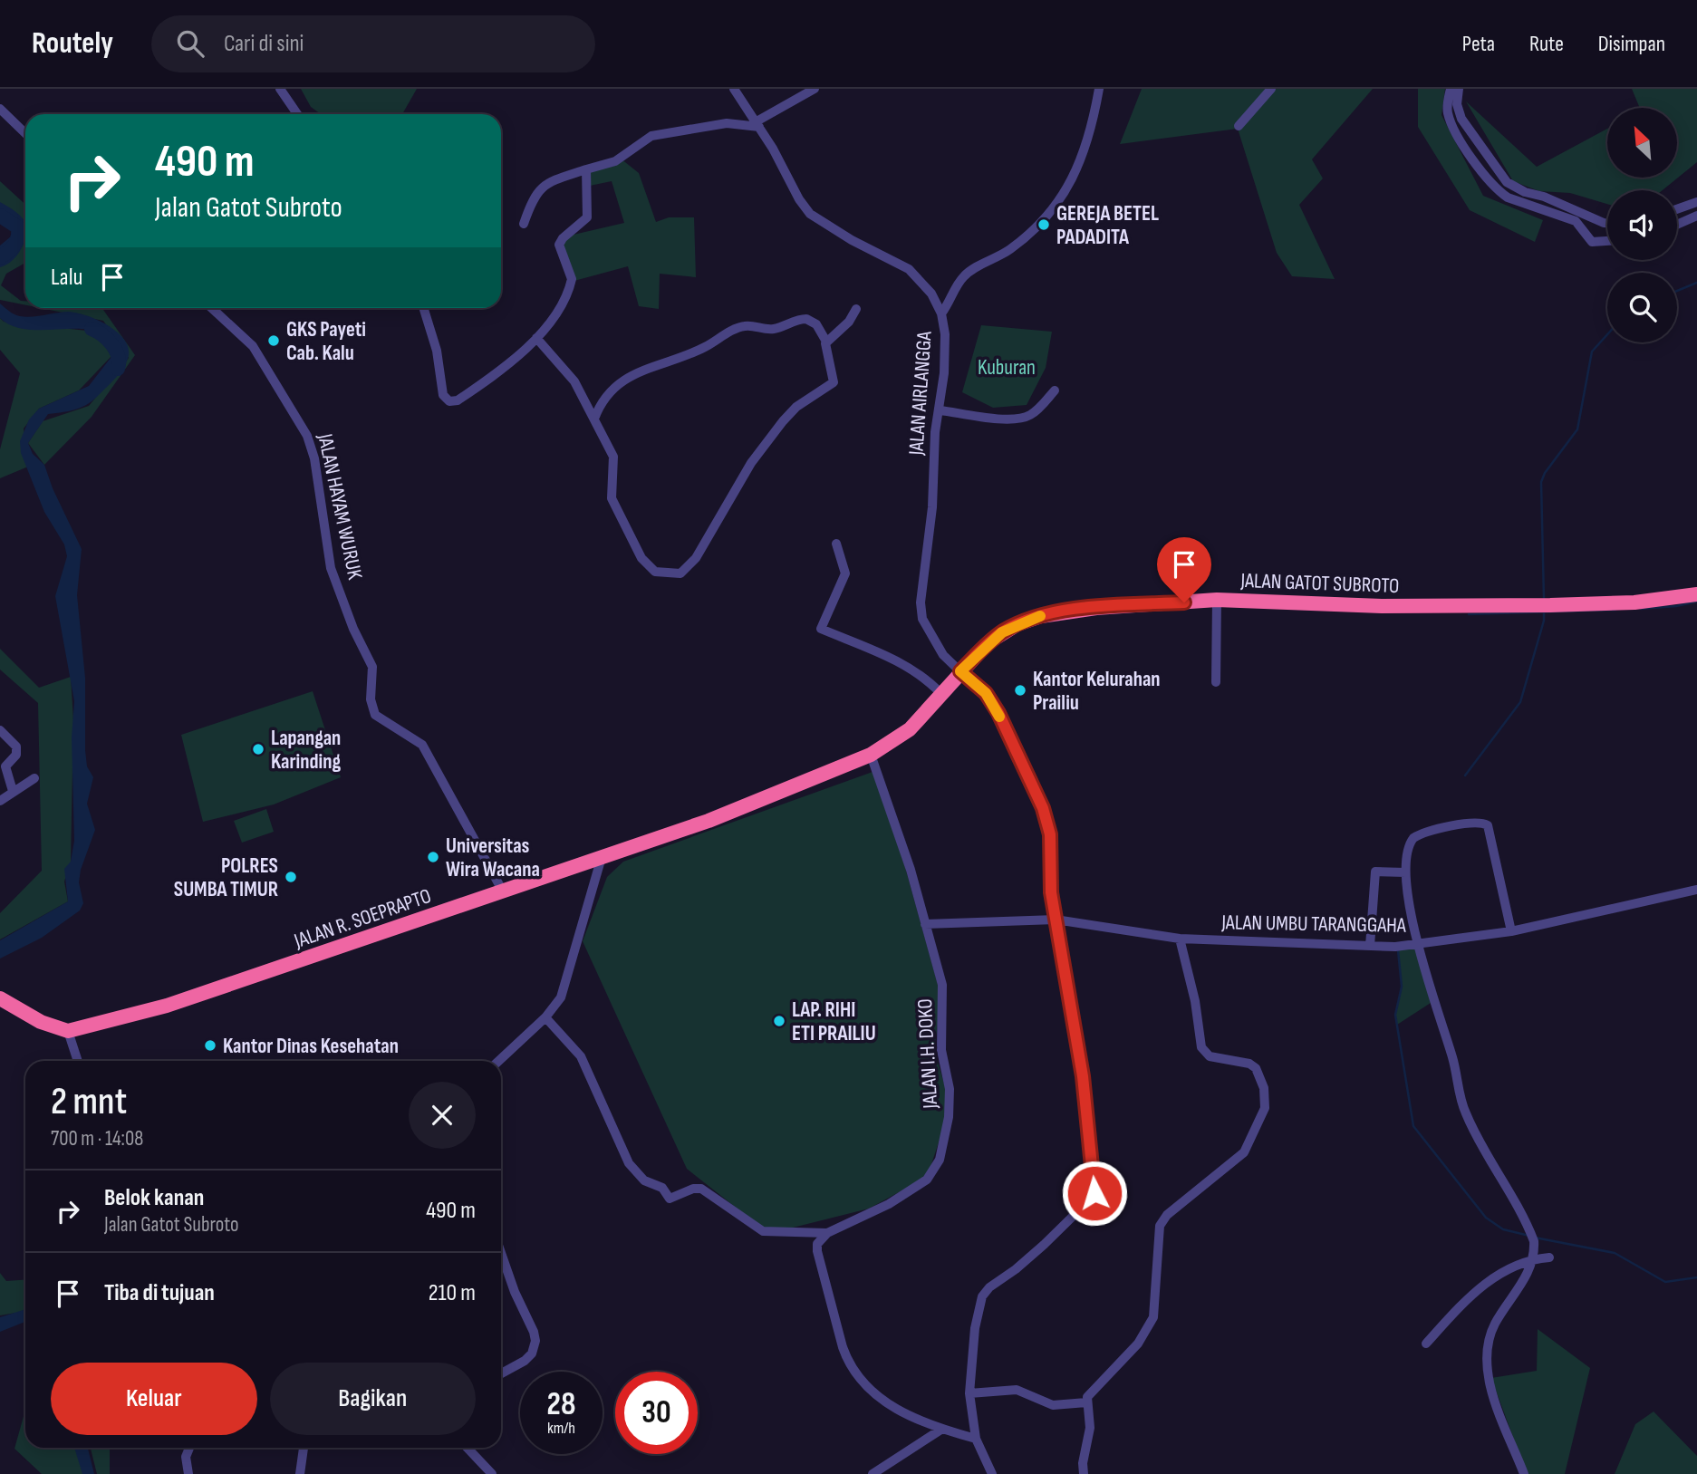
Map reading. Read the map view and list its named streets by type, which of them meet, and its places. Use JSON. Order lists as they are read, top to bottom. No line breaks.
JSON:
{"streets":{"highway":["JALAN GATOT SUBROTO","JALAN R. SOEPRAPTO"],"street":["JALAN AIRLANGGA","JALAN HAYAM WURUK","JALAN UMBU TARANGGAHA","JALAN I.H. DOKO"]},"crossings":[["JALAN AIRLANGGA","JALAN GATOT SUBROTO"],["JALAN AIRLANGGA","JALAN R. SOEPRAPTO"],["JALAN AIRLANGGA","JALAN UMBU TARANGGAHA"],["JALAN HAYAM WURUK","JALAN R. SOEPRAPTO"],["JALAN GATOT SUBROTO","JALAN R. SOEPRAPTO"],["JALAN R. SOEPRAPTO","JALAN I.H. DOKO"],["JALAN UMBU TARANGGAHA","JALAN I.H. DOKO"]],"parks":["Kuburan"],"places":["GEREJA BETEL PADADITA","GKS Payeti Cab. Kalu","Kantor Kelurahan Prailiu","Lapangan Karinding","Universitas Wira Wacana","POLRES SUMBA TIMUR","LAP. RIHI ETI PRAILIU","Kantor Dinas Kesehatan"],"north":"top left","page":{"header":"Routely","search":"Cari di sini","nav":["Peta","Rute","Disimpan"],"turn":["490 m","Jalan Gatot Subroto"],"then":"Lalu","heading":["2 mnt","700 m · 14:08"],"list":[{"name":"Belok kanan","note":"Jalan Gatot Subroto","value":"490 m"},{"name":"Tiba di tujuan","value":"210 m"}],"buttons":["Keluar","Bagikan"],"speed":"28 km/h","limit":"30"}}
